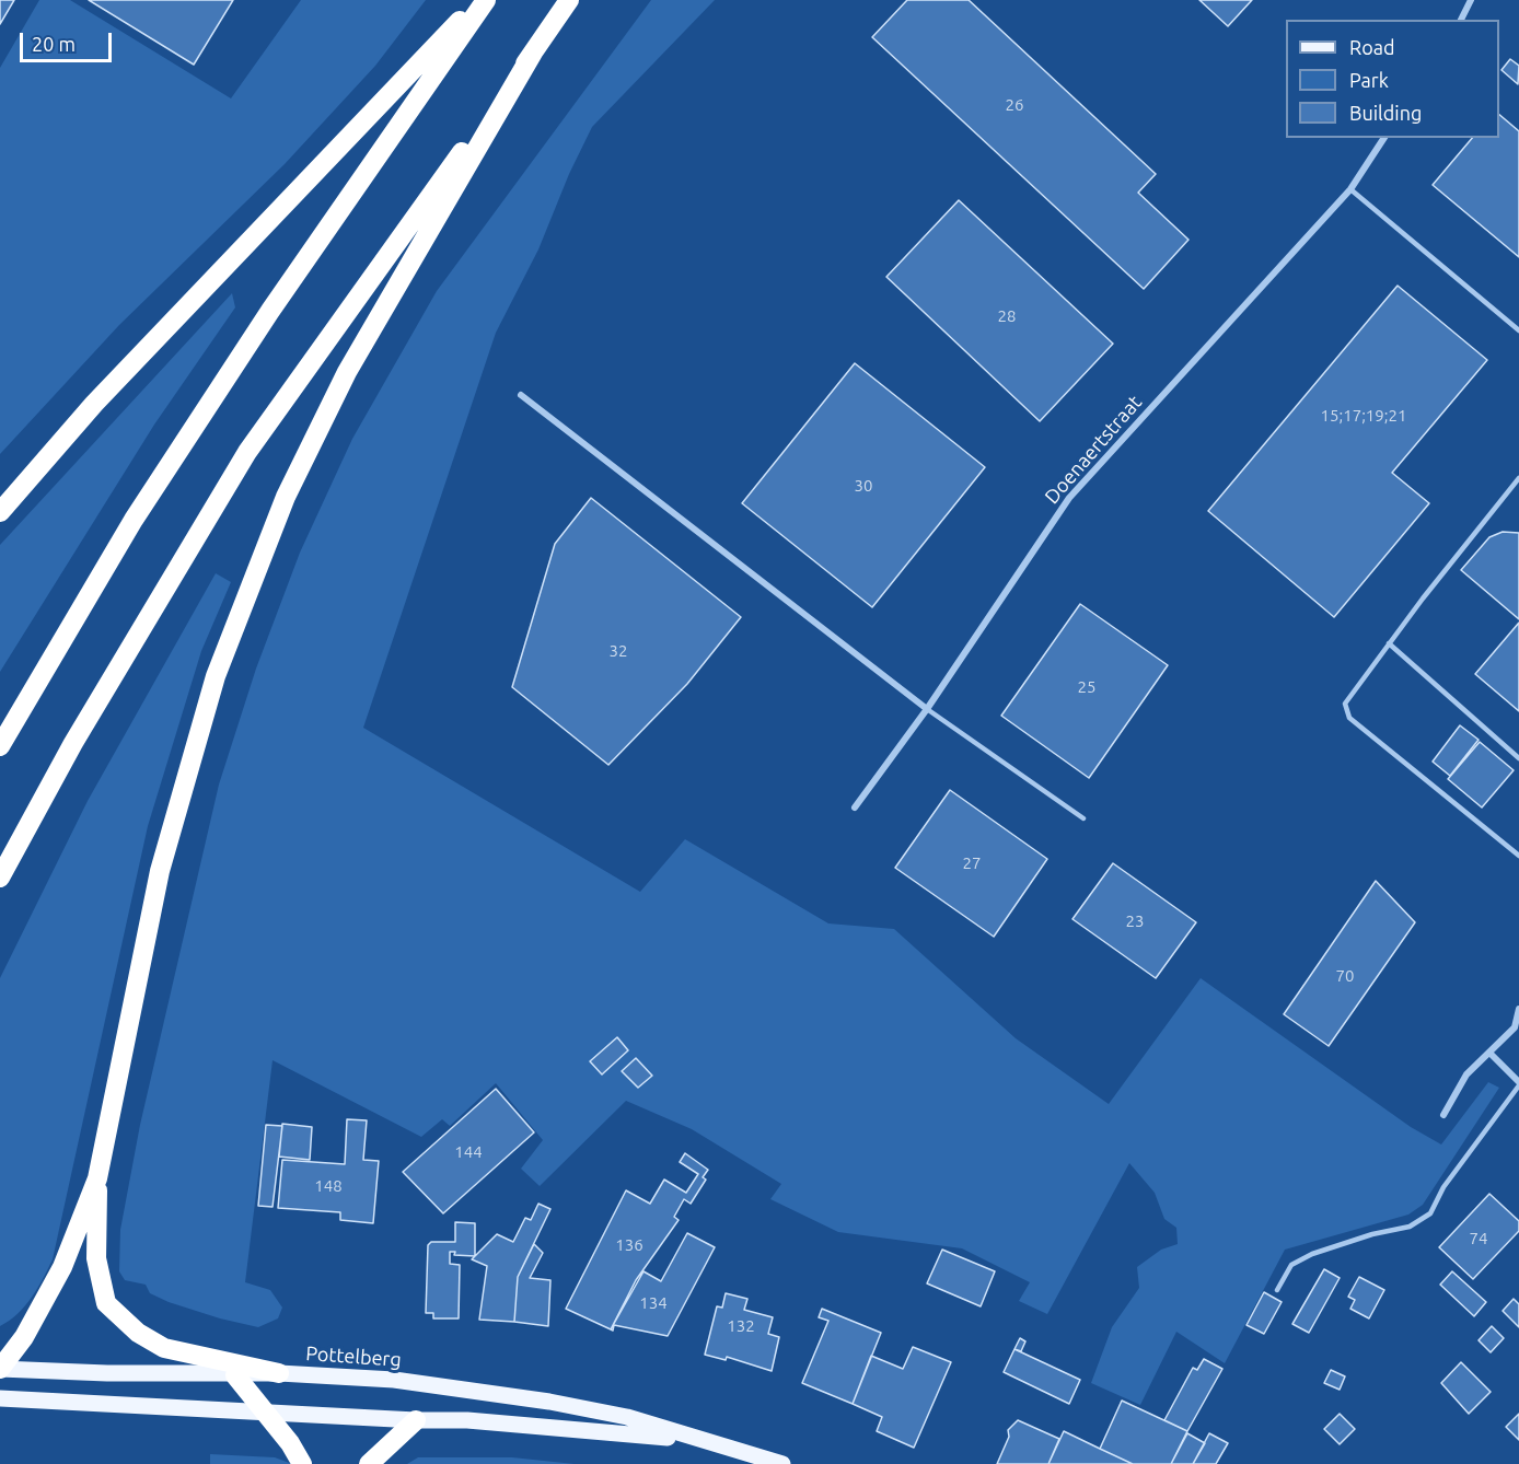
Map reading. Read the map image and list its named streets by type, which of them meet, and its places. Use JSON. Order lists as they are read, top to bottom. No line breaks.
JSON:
{"streets":{"main road":["Pottelberg"],"street":["Doenaertstraat"]},"house_numbers":["26","28","15;17;19;21","30","32","25","27","23","70","144","148","74","136","134","132"],"legend":["Road","Park","Building"],"scale_bar":"20 m"}
